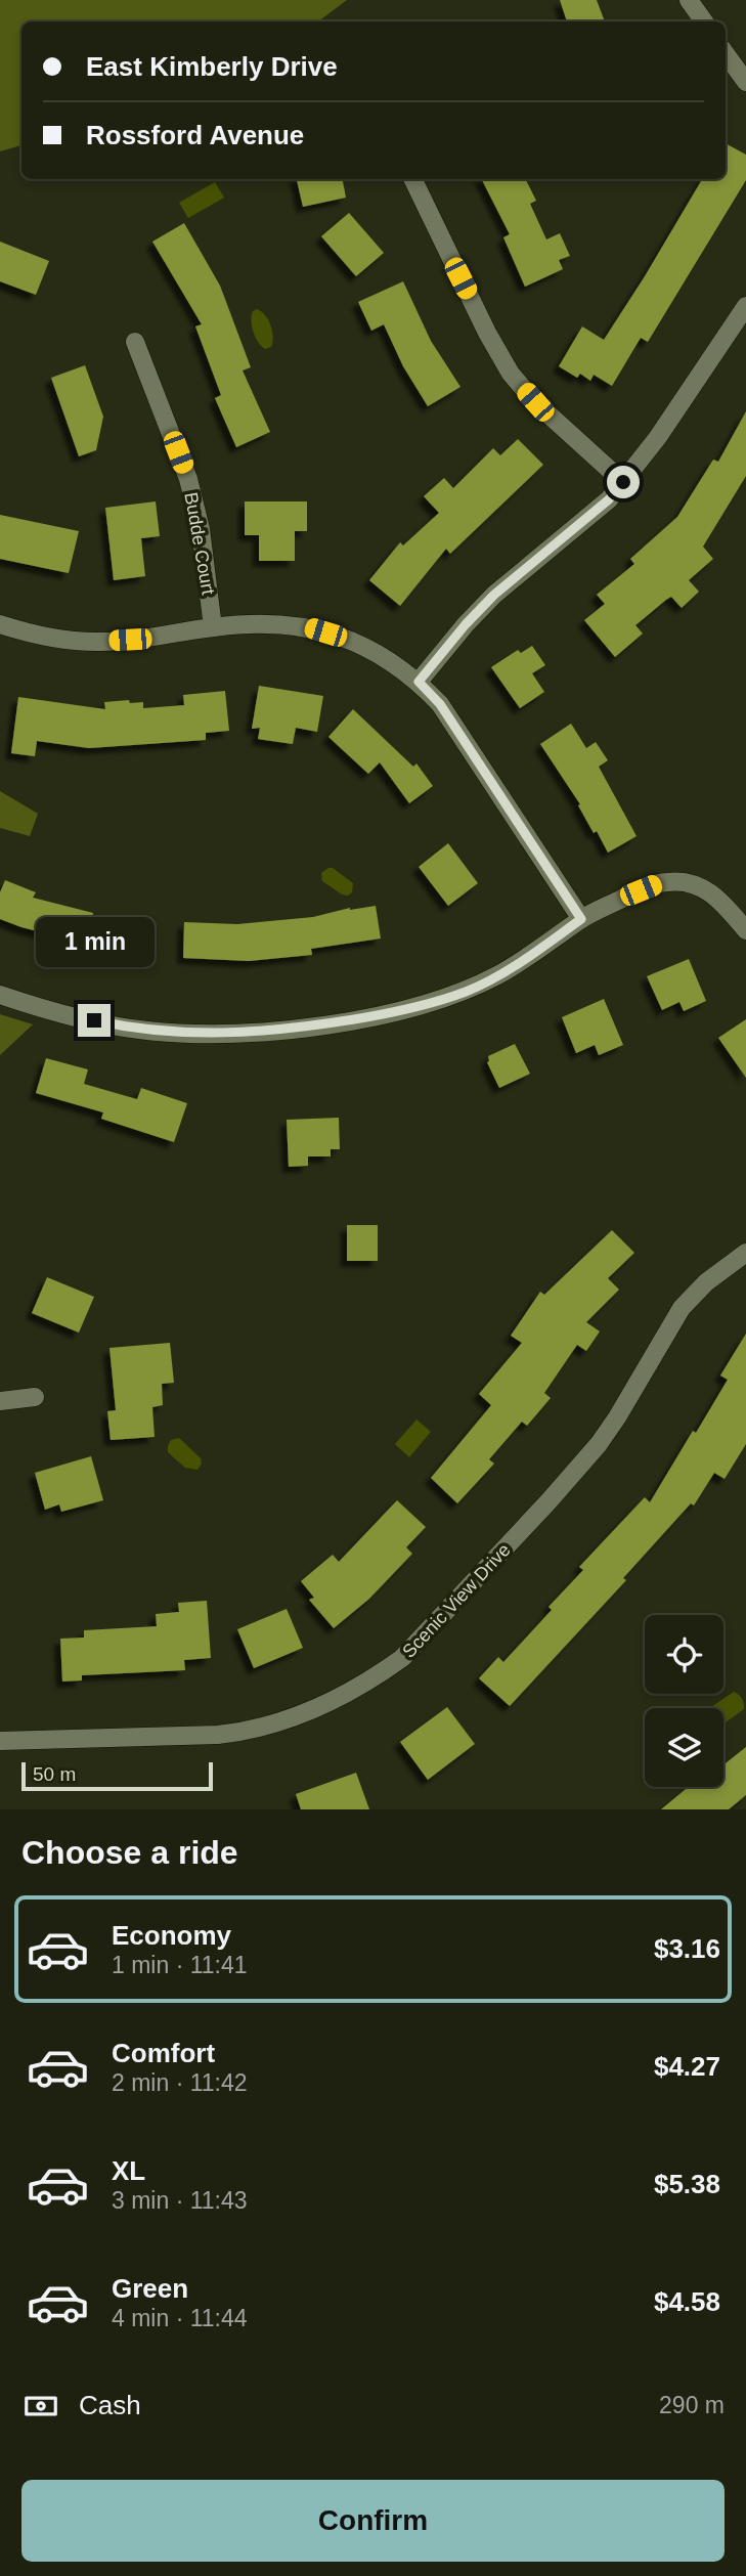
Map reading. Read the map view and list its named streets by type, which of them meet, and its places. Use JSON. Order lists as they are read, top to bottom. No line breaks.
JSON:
{"streets":{"street":["Budde Court","Scenic View Drive"]},"scale_bar":"50 m","page":{"banner":["East Kimberly Drive","Rossford Avenue"],"bubble":"1 min","scale":"50 m","heading":"Choose a ride","list":[{"name":"Economy","note":"1 min · 11:41","value":"$3.16"},{"name":"Comfort","note":"2 min · 11:42","value":"$4.27"},{"name":"XL","note":"3 min · 11:43","value":"$5.38"},{"name":"Green","note":"4 min · 11:44","value":"$4.58"}],"pay":["Cash","290 m"],"buttons":"Confirm"}}
